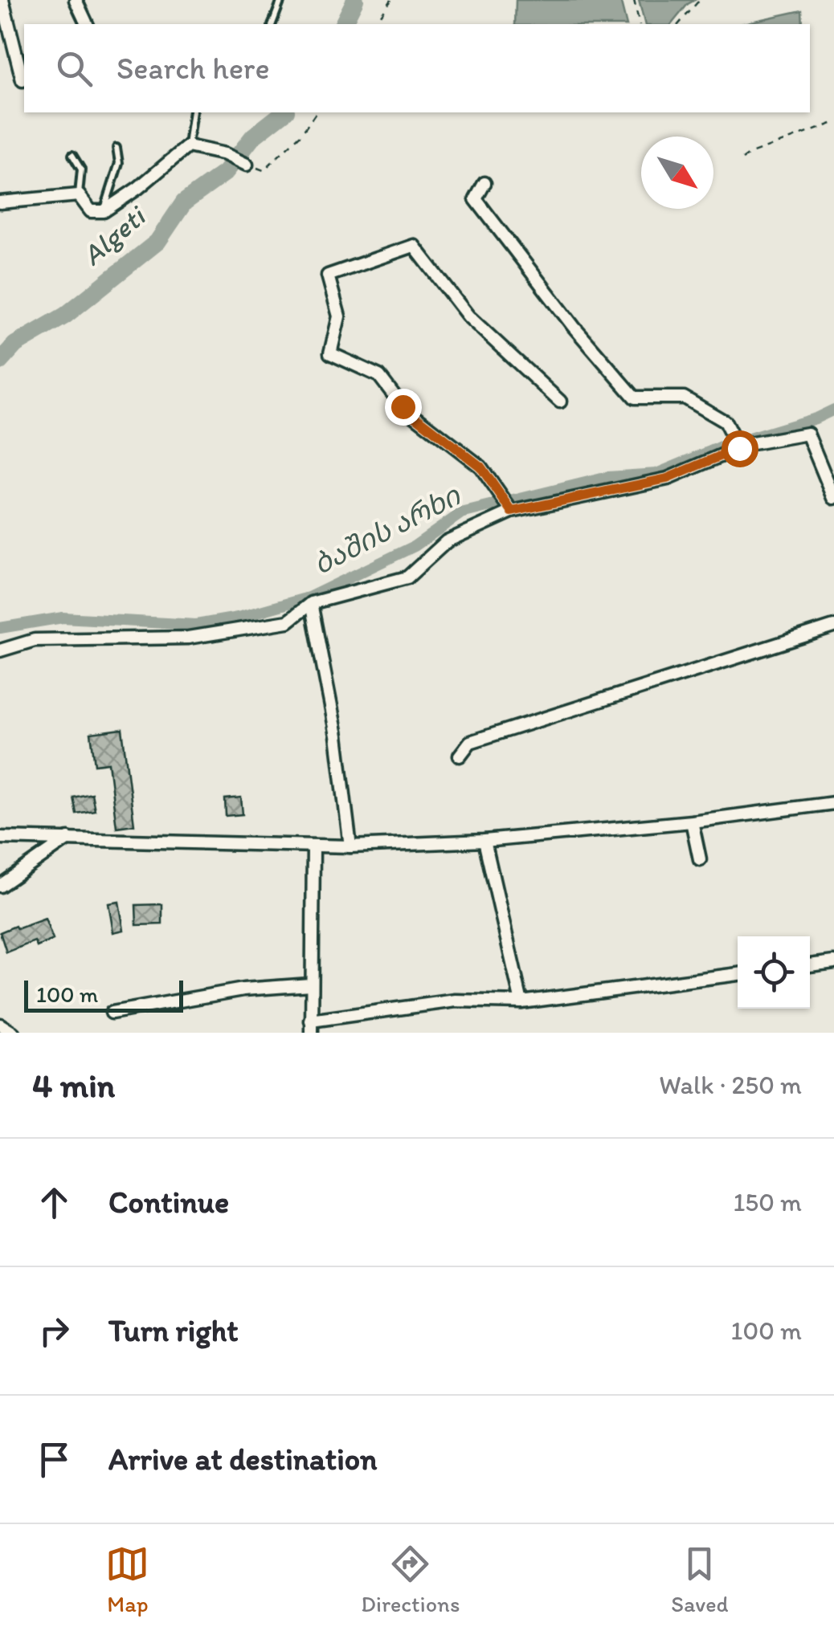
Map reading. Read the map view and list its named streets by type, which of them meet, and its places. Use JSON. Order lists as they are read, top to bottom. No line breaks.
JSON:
{"water":["Algeti","ბაშის არხი"],"scale_bar":"100 m","north":"bottom right","page":{"search":"Search here","scale":"100 m","heading":["4 min","Walk · 250 m"],"list":[["Continue","150 m"],["Turn right","100 m"],"Arrive at destination"],"nav":["Map","Directions","Saved"]}}
